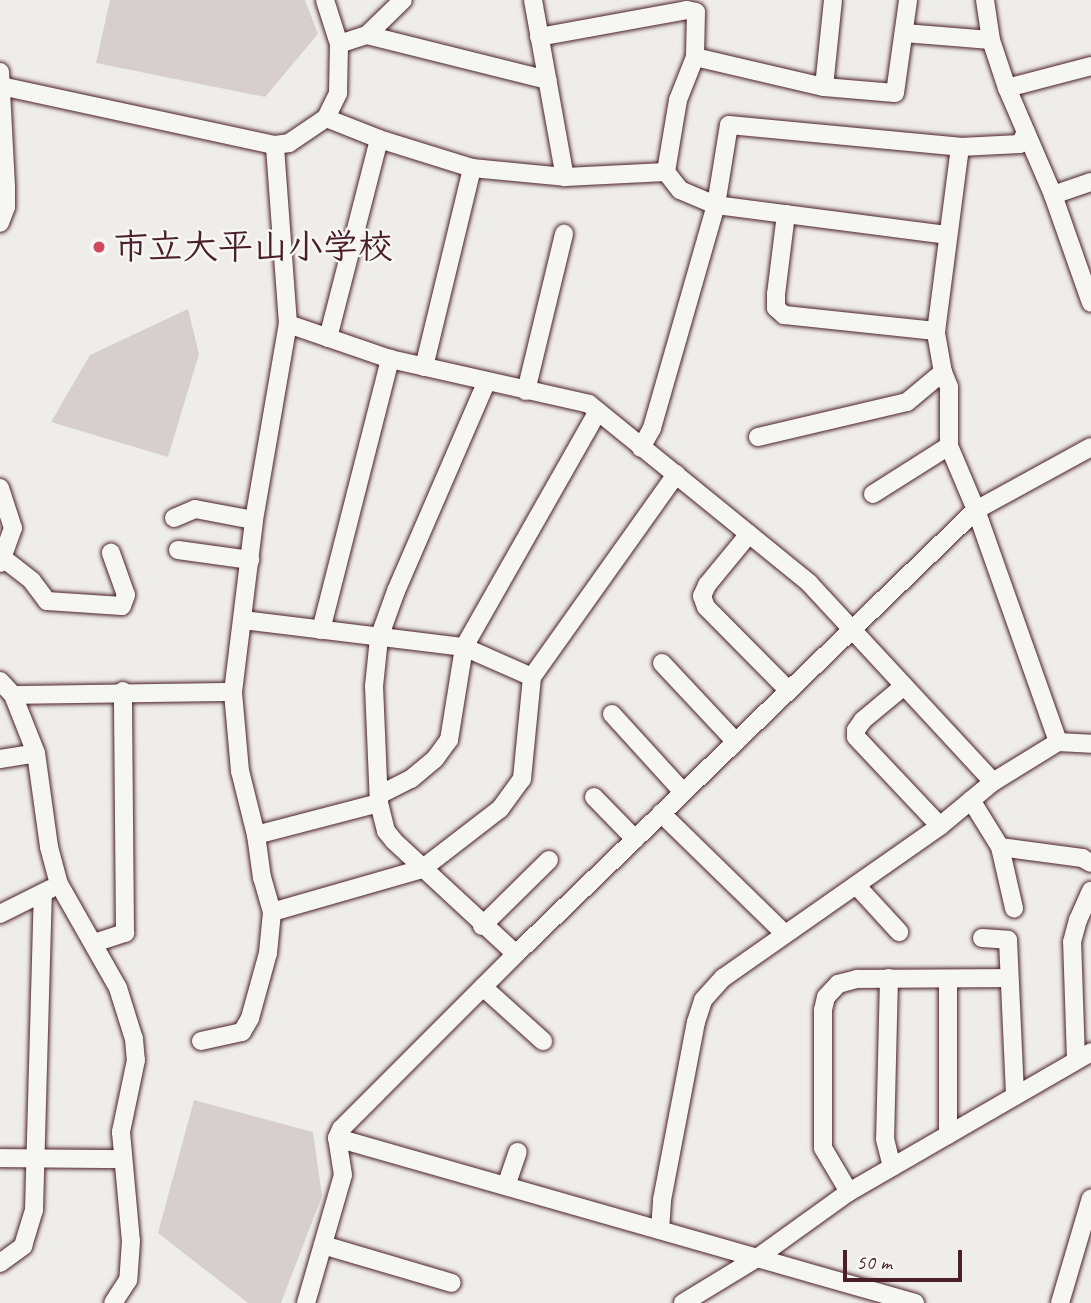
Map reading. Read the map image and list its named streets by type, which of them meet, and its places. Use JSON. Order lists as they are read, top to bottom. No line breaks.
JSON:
{"places":["市立大平山小学校"],"scale_bar":"50 m"}
